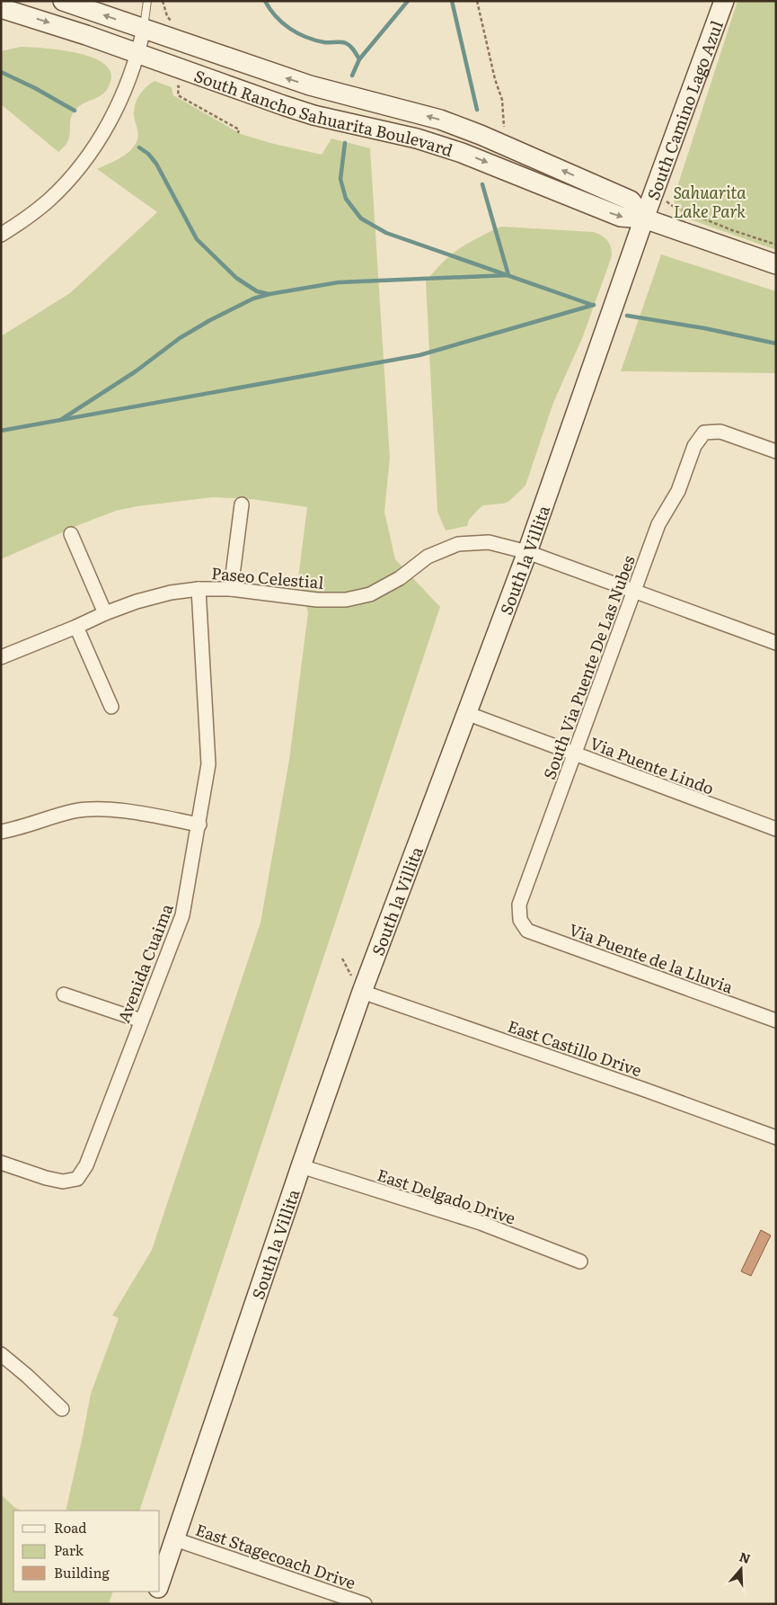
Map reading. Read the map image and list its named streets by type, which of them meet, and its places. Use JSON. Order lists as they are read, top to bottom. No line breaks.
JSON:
{"streets":{"street":["South Camino Lago Azul","South Rancho Sahuarita Boulevard","South la Villita","Paseo Celestial","South Via Puente De Las Nubes","Via Puente Lindo","Via Puente de la Lluvia","Avenida Cuaima","East Castillo Drive","East Delgado Drive","East Stagecoach Drive"]},"crossings":[["South Camino Lago Azul","South Rancho Sahuarita Boulevard"],["South Camino Lago Azul","South la Villita"],["South Rancho Sahuarita Boulevard","South la Villita"],["South la Villita","Paseo Celestial"],["South la Villita","Via Puente Lindo"],["South la Villita","East Castillo Drive"],["South la Villita","East Delgado Drive"],["South la Villita","East Stagecoach Drive"],["Paseo Celestial","South Via Puente De Las Nubes"],["Paseo Celestial","Avenida Cuaima"],["South Via Puente De Las Nubes","Via Puente Lindo"],["South Via Puente De Las Nubes","Via Puente de la Lluvia"]],"parks":["Sahuarita Lake Park"],"legend":["Road","Park","Building"],"north":"top"}
